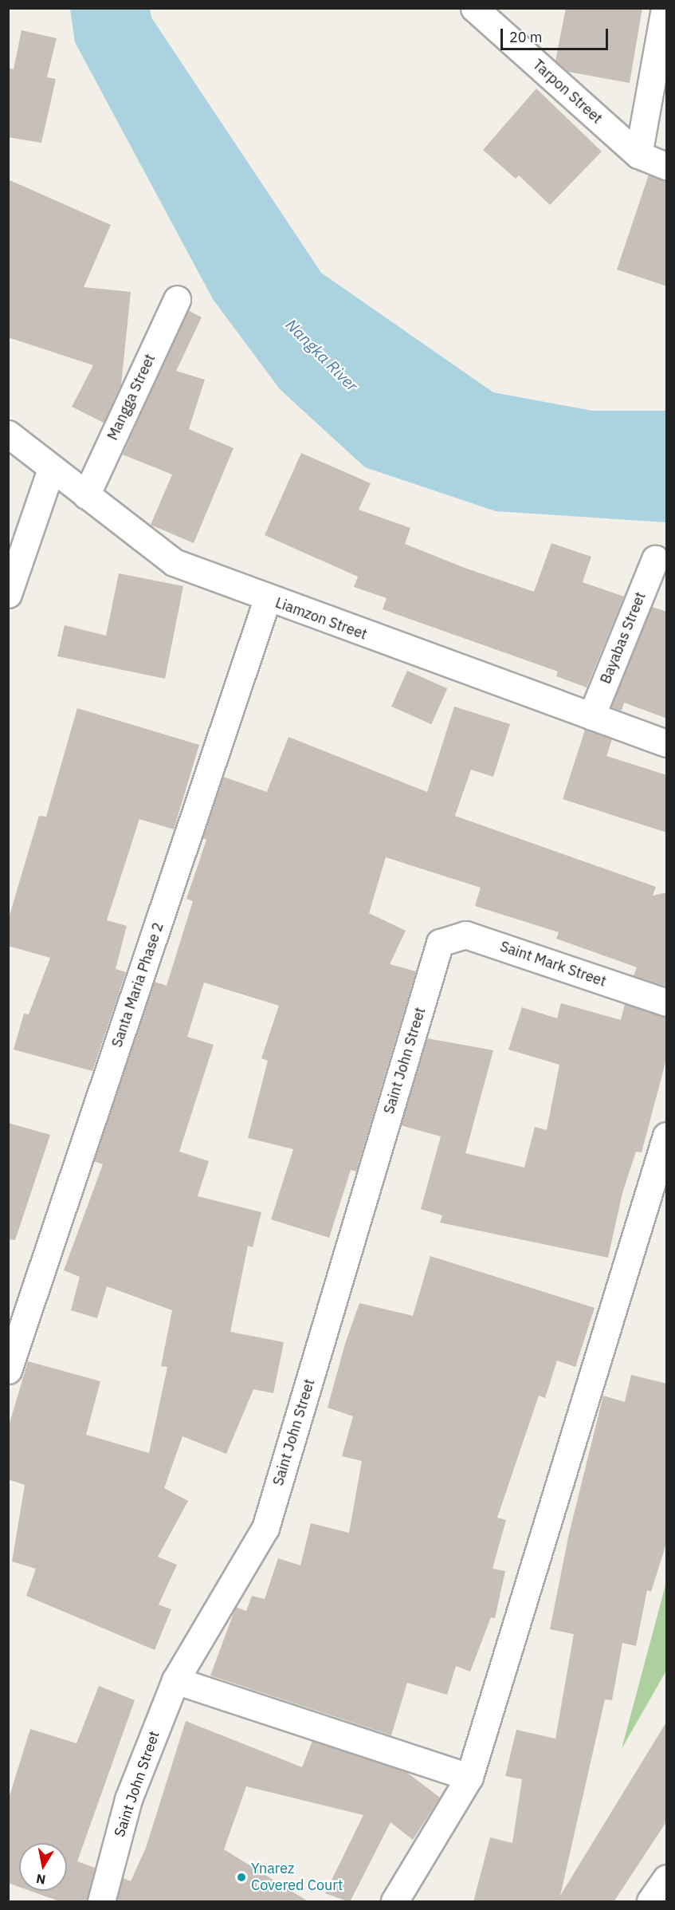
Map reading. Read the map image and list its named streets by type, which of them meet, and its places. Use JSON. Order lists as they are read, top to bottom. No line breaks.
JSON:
{"streets":{"street":["Tarpon Street","Mangga Street","Liamzon Street","Bayabas Street","Saint Mark Street","Santa Maria Phase 2","Saint John Street"]},"crossings":[["Mangga Street","Liamzon Street"],["Liamzon Street","Bayabas Street"],["Liamzon Street","Santa Maria Phase 2"],["Saint Mark Street","Saint John Street"]],"water":["Nangka River"],"places":["Ynarez Covered Court"],"scale_bar":"20 m","north":"bottom"}
